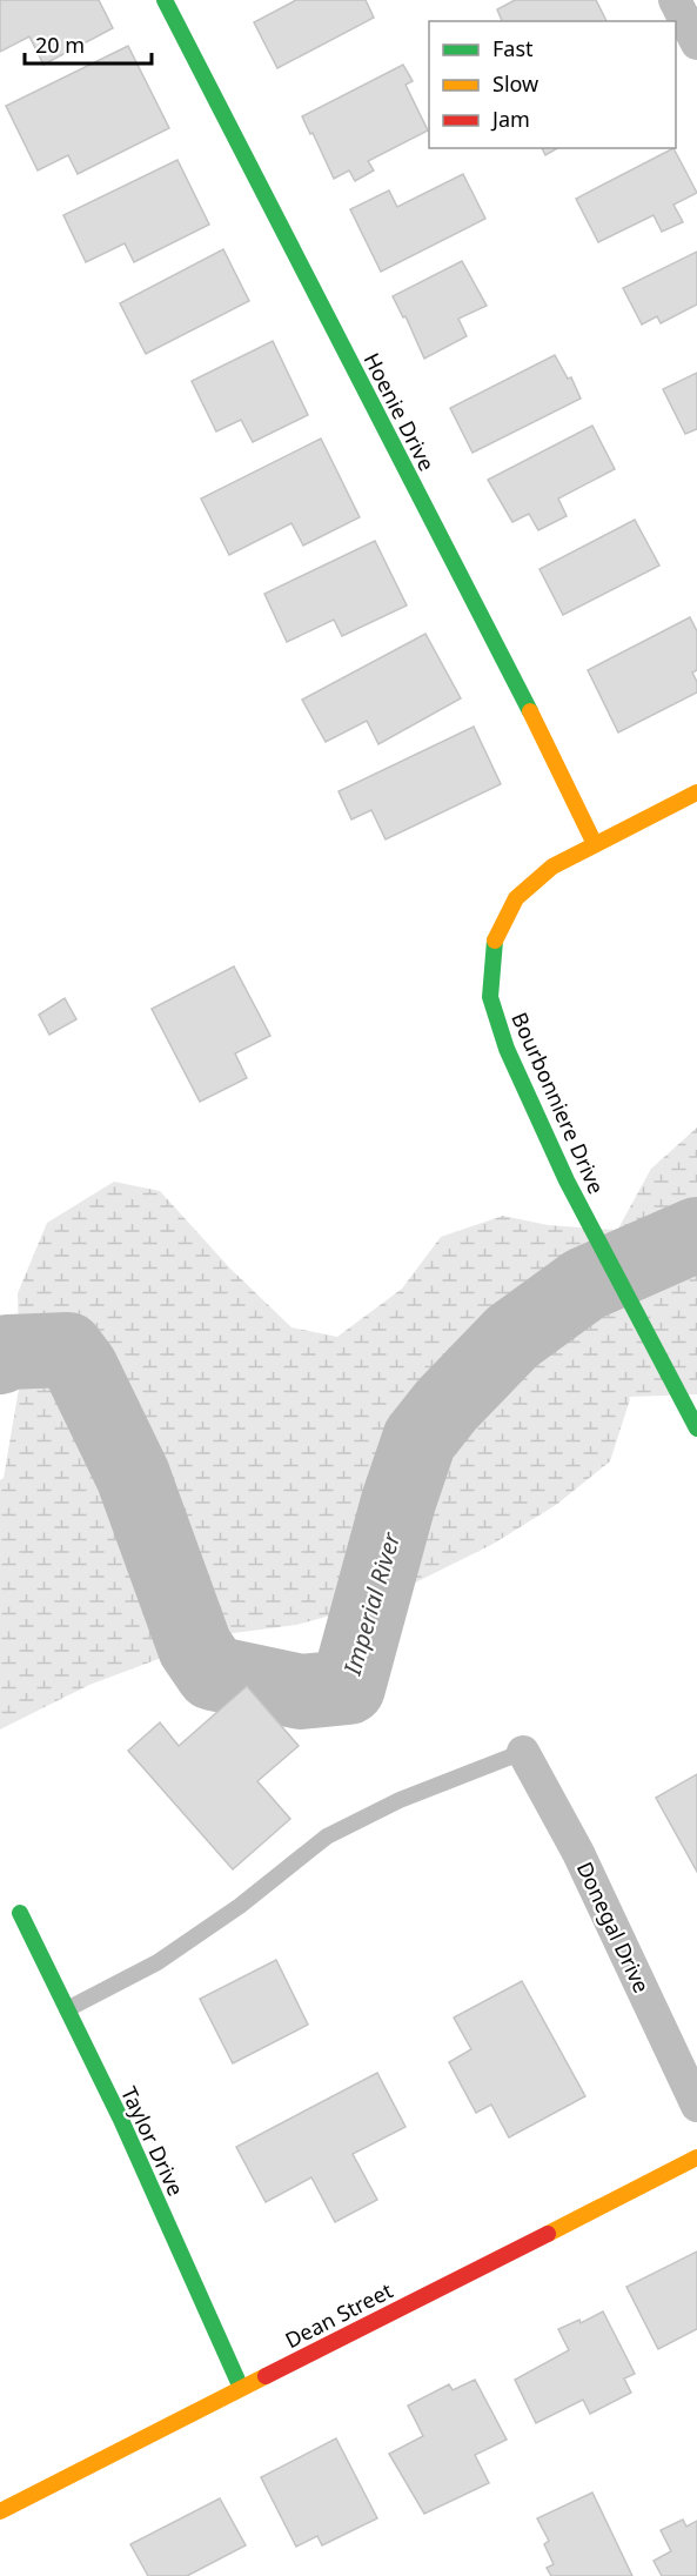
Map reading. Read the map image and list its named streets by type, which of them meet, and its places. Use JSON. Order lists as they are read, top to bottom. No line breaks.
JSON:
{"streets":{"street":["Hoenie Drive","Bourbonniere Drive","Donegal Drive","Taylor Drive","Dean Street"]},"crossings":[["Hoenie Drive","Bourbonniere Drive"],["Taylor Drive","Dean Street"]],"water":["Imperial River"],"legend":["Fast","Slow","Jam"],"scale_bar":"20 m"}
